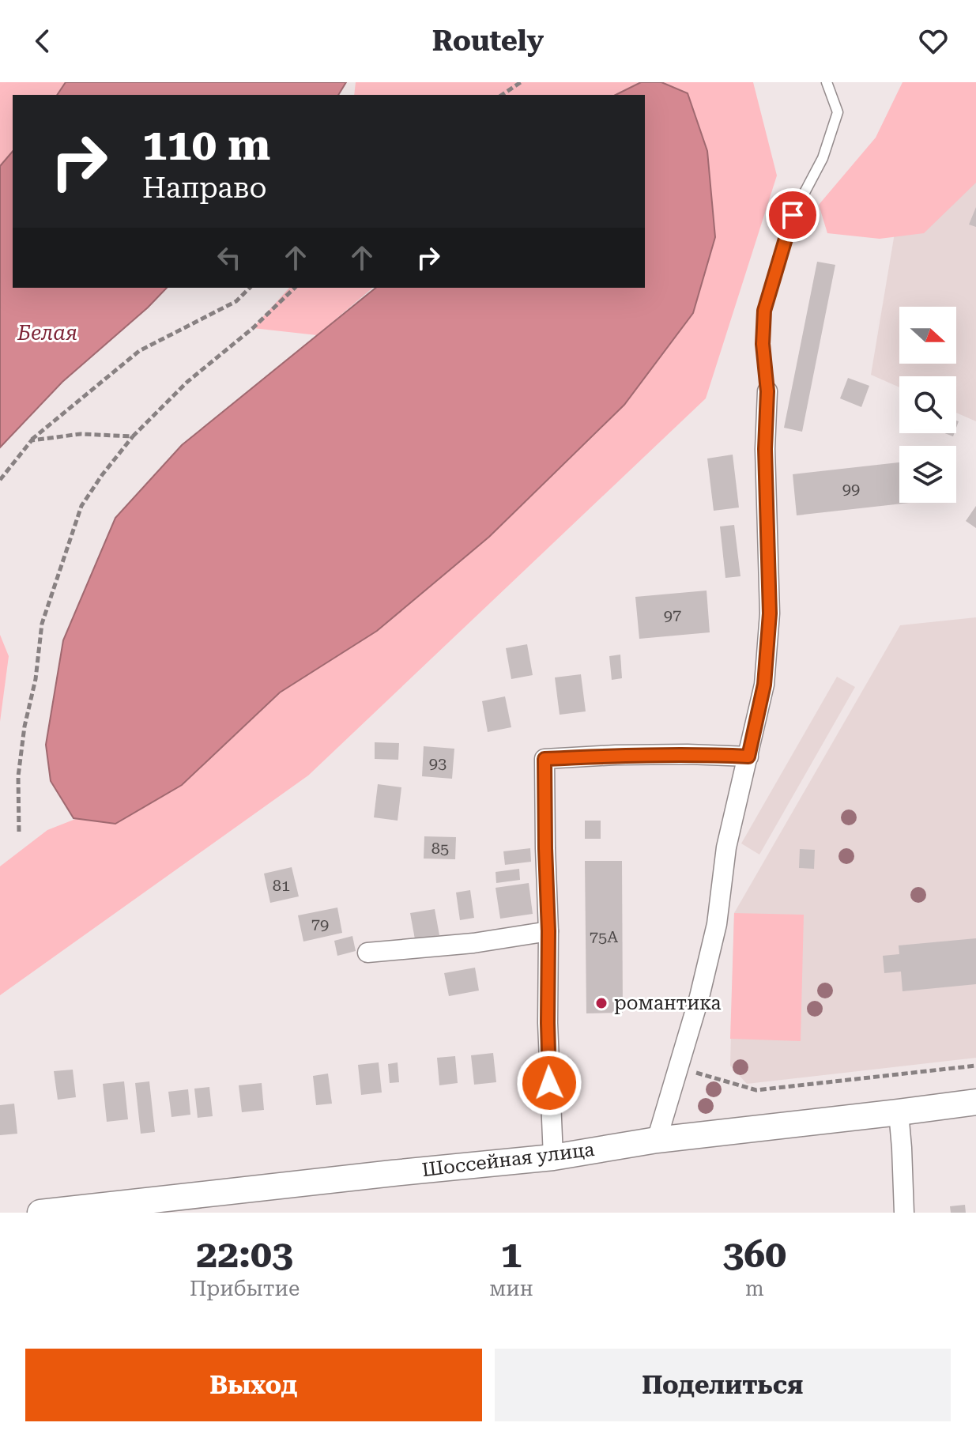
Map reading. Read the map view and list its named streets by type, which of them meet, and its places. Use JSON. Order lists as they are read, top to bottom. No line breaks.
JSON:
{"streets":{"street":["Шоссейная улица"]},"water":["Белая"],"places":["романтика"],"house_numbers":["99","97","93","85","81","79","75А"],"north":"right","page":{"header":"Routely","turn":["110 m","Направо"],"eta":["22:03","Прибытие","1","мин","360","m"],"buttons":["Выход","Поделиться"]}}
